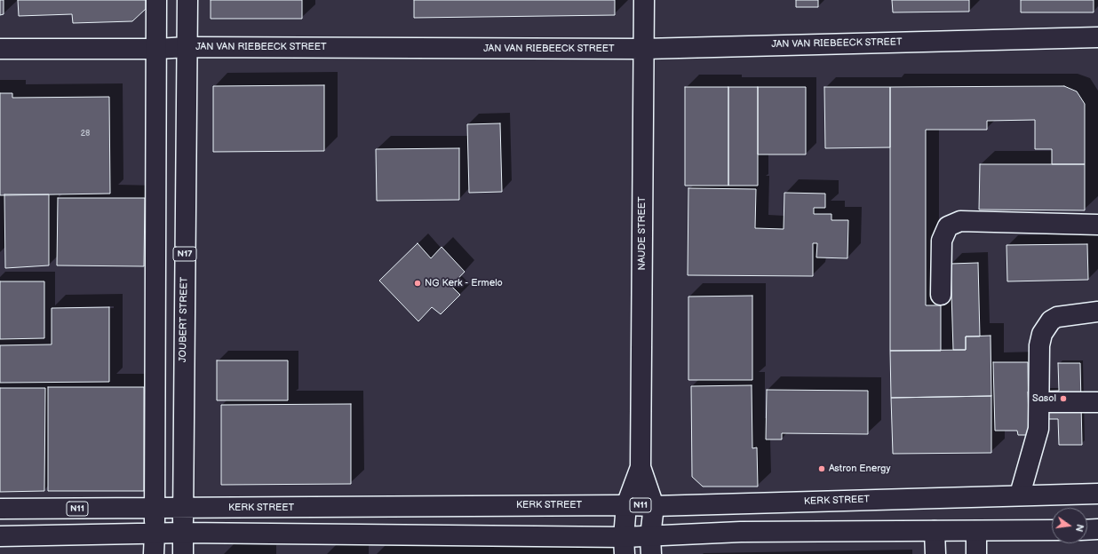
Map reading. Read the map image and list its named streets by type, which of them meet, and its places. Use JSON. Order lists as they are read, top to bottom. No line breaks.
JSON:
{"streets":{"main road":["JAN VAN RIEBEECK STREET","NAUDE STREET","N17","JOUBERT STREET","KERK STREET","N11"]},"crossings":[["JAN VAN RIEBEECK STREET","NAUDE STREET"],["JAN VAN RIEBEECK STREET","JOUBERT STREET"],["NAUDE STREET","KERK STREET"],["JOUBERT STREET","KERK STREET"]],"places":["NG Kerk - Ermelo","Sasol","Astron Energy"],"house_numbers":["28"],"north":"right"}
